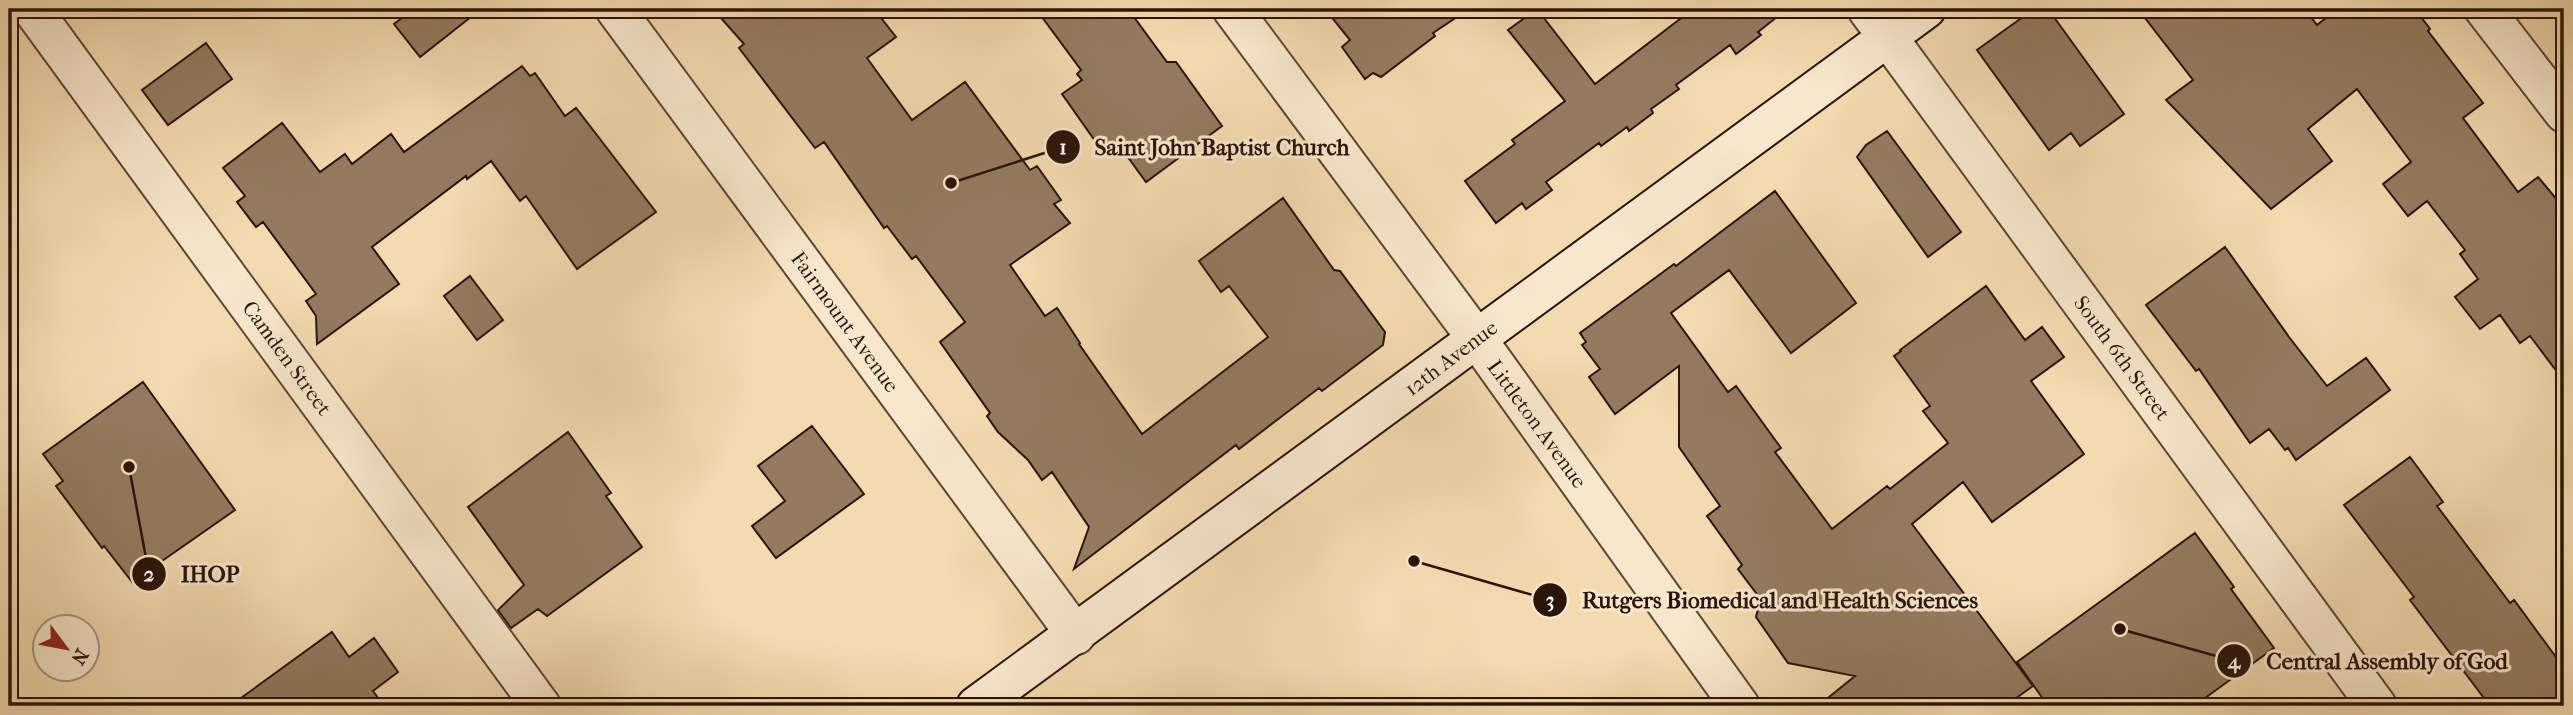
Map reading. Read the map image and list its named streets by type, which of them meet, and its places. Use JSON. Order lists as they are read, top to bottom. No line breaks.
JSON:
{"streets":{"street":["Fairmount Avenue","Camden Street","12th Avenue","South 6th Street","Littleton Avenue"]},"crossings":[["Fairmount Avenue","12th Avenue"],["12th Avenue","South 6th Street"],["12th Avenue","Littleton Avenue"]],"places":["Saint John Baptist Church","IHOP","Rutgers Biomedical and Health Sciences","Central Assembly of God"],"north":"bottom right"}
